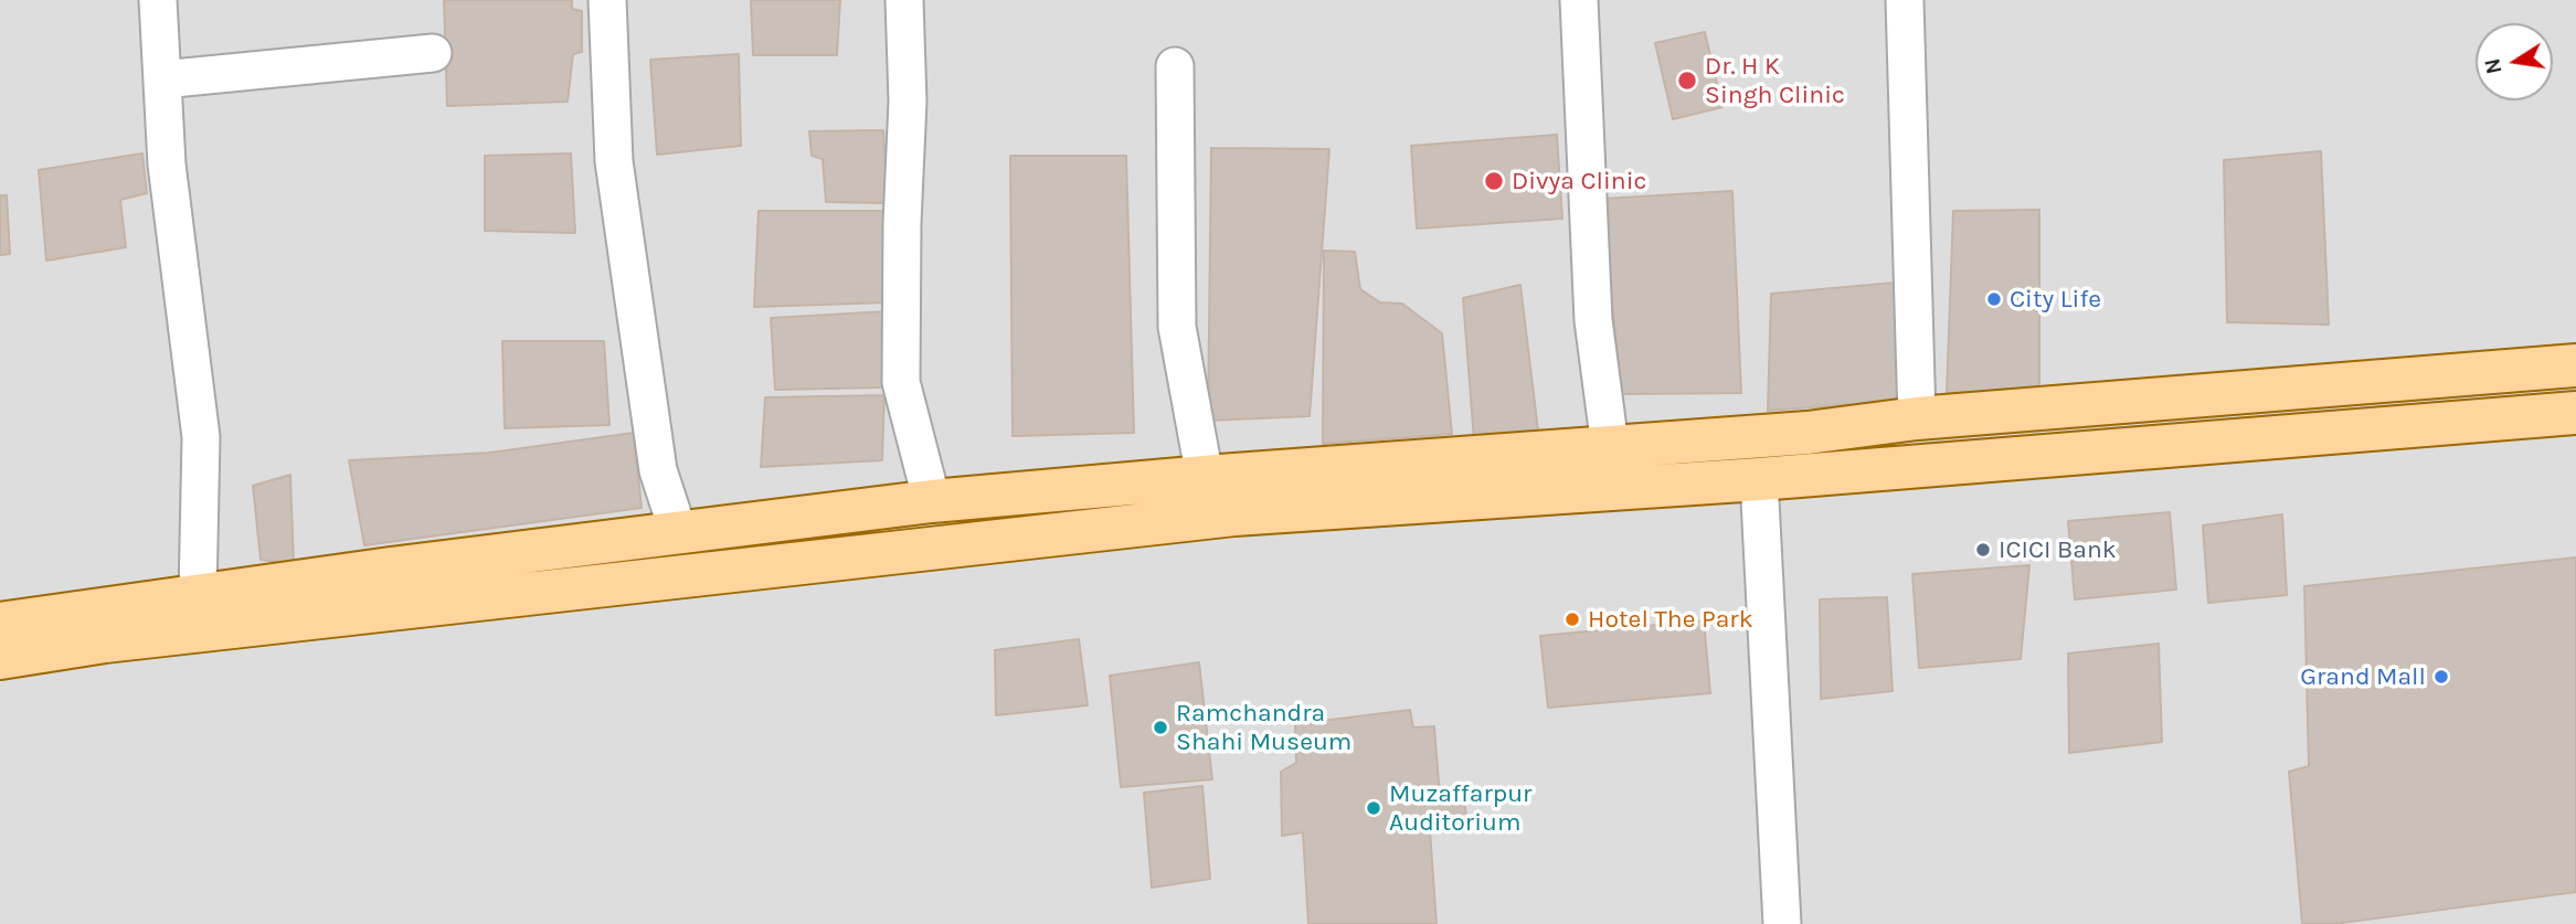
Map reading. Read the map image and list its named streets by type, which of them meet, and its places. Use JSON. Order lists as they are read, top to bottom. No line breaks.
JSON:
{"places":["Dr. H K Singh Clinic","Divya Clinic","City Life","ICICI Bank","Hotel The Park","Grand Mall","Ramchandra Shahi Museum","Muzaffarpur Auditorium"],"north":"left"}
